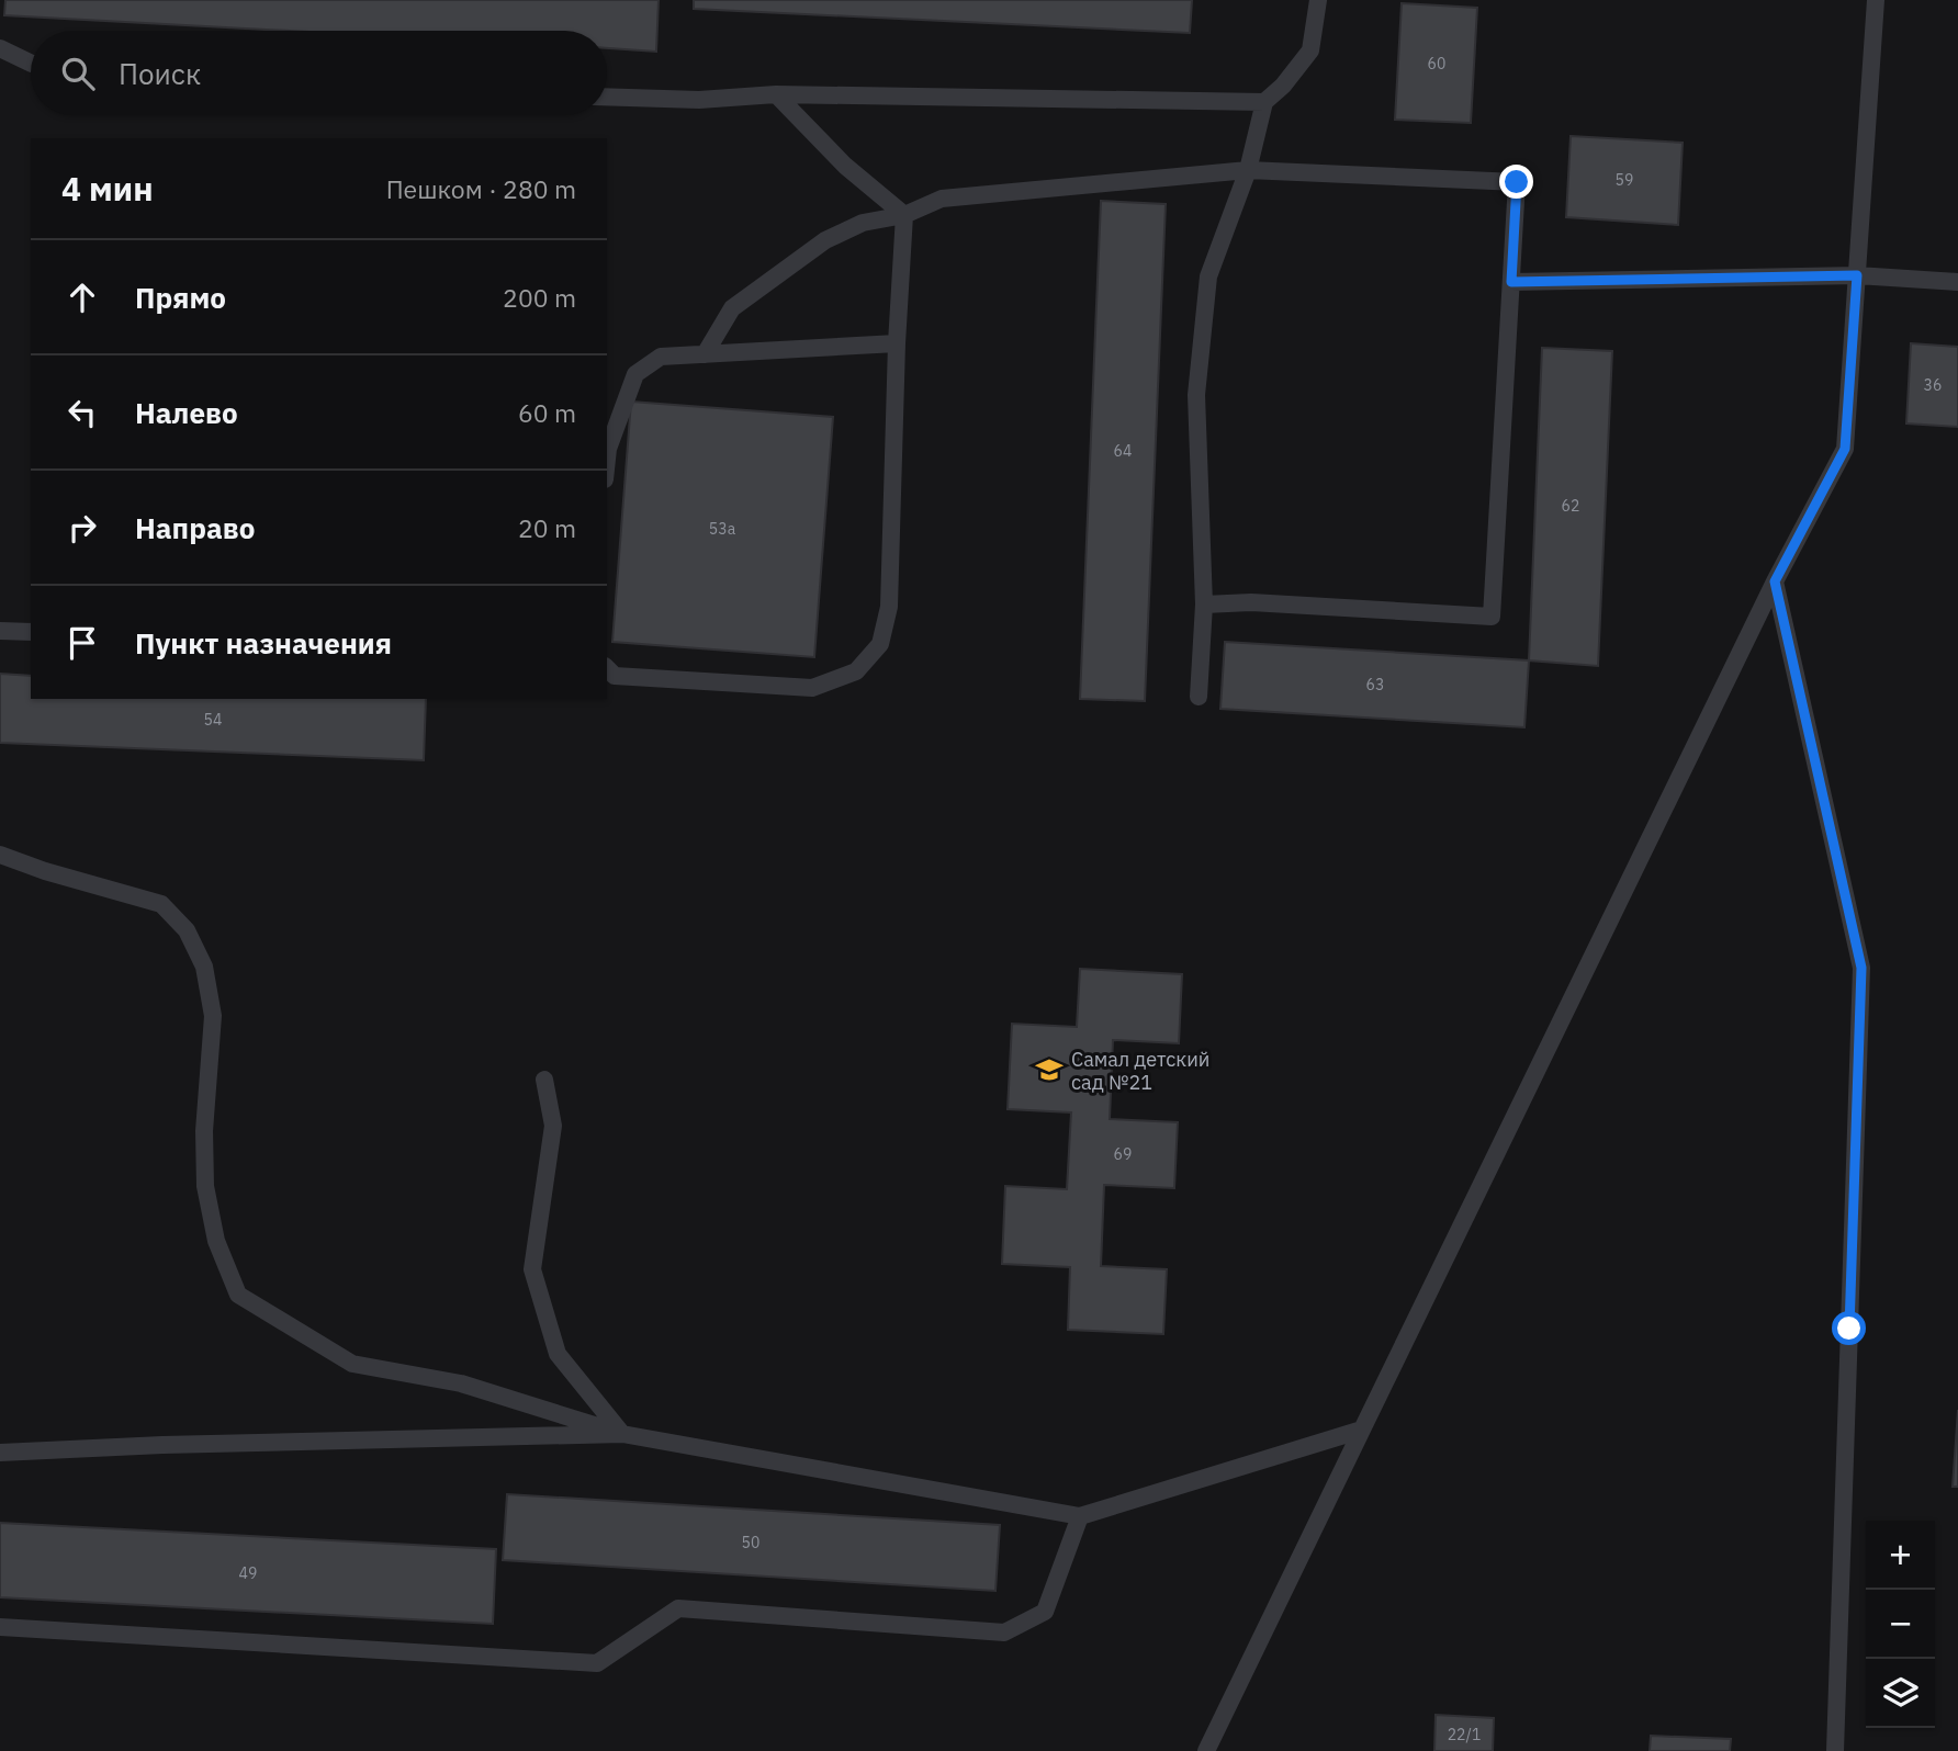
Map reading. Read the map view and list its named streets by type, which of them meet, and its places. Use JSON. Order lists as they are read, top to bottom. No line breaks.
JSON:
{"places":{"school or university":["Самал детский сад №21"]},"house_numbers":["60","59","36","64","62","53а","63","54","69","50","49","22/1"],"page":{"search":"Поиск","heading":["4 мин","Пешком · 280 m"],"list":[["Прямо","200 m"],["Налево","60 m"],["Направо","20 m"],"Пункт назначения"],"map_buttons":["+","−"]}}
